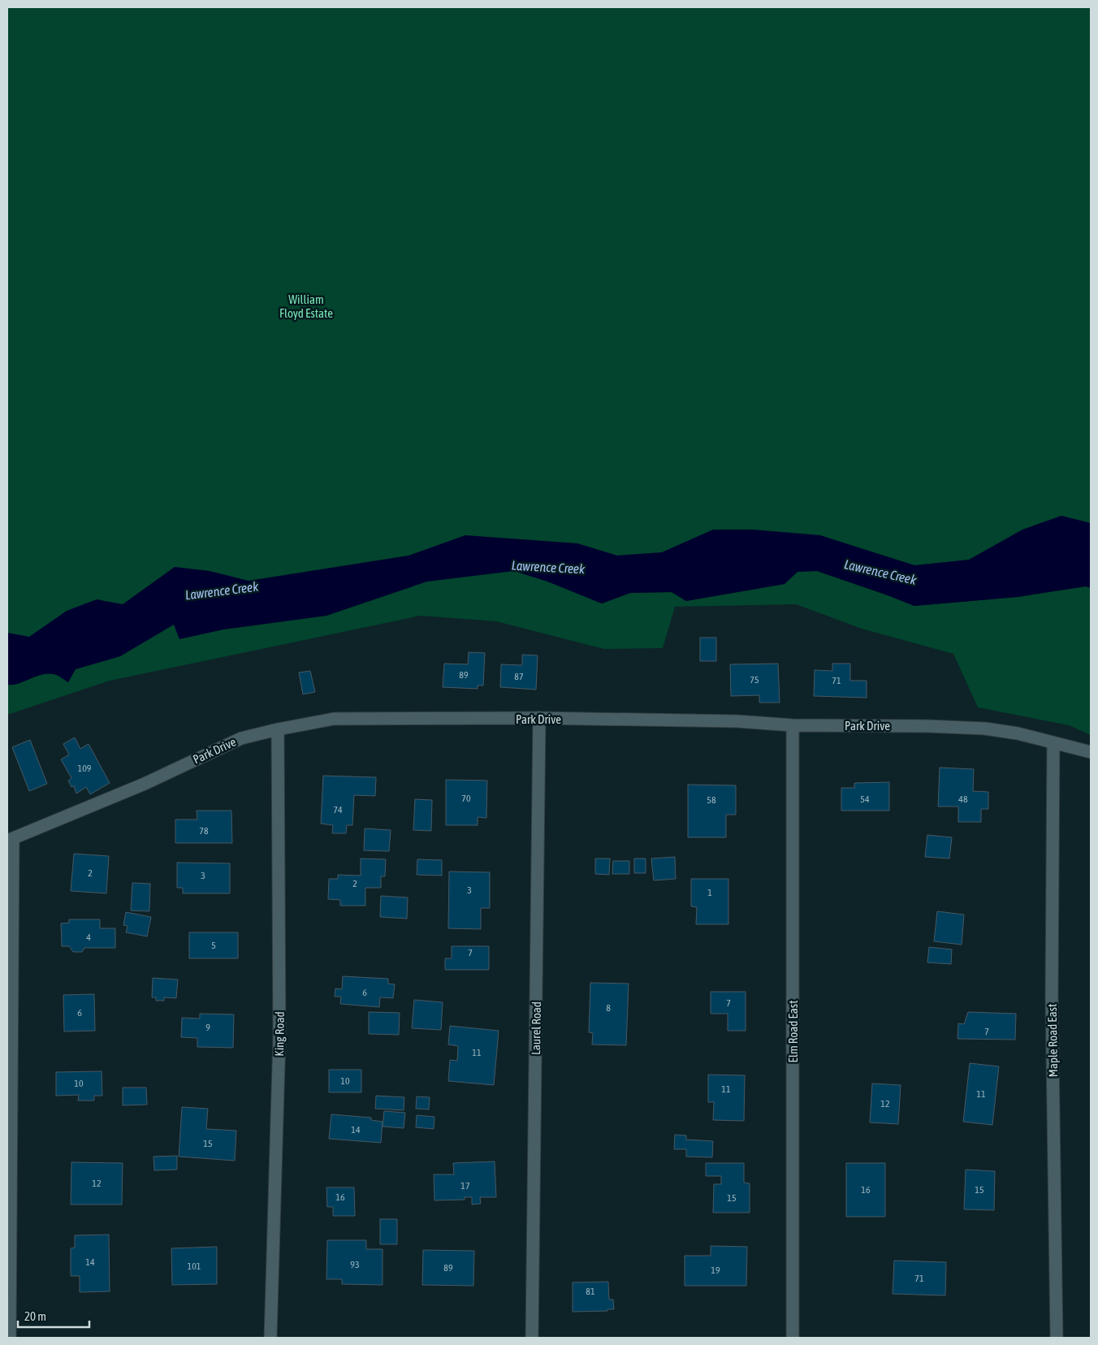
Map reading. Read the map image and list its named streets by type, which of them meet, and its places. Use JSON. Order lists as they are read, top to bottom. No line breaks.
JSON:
{"streets":{"street":["Park Drive","Laurel Road","Elm Road East","King Road","Maple Road East"]},"crossings":[["Park Drive","Laurel Road"],["Park Drive","Elm Road East"],["Park Drive","King Road"],["Park Drive","Maple Road East"]],"water":["Lawrence Creek"],"parks":["William Floyd Estate"],"house_numbers":["89","87","75","71","109","70","54","48","58","74","78","2","3","2","3","1","4","5","7","6","7","8","6","9","7","11","10","10","11","11","12","14","15","12","17","16","15","16","15","14","93","101","89","19","71","81"],"scale_bar":"20 m"}
